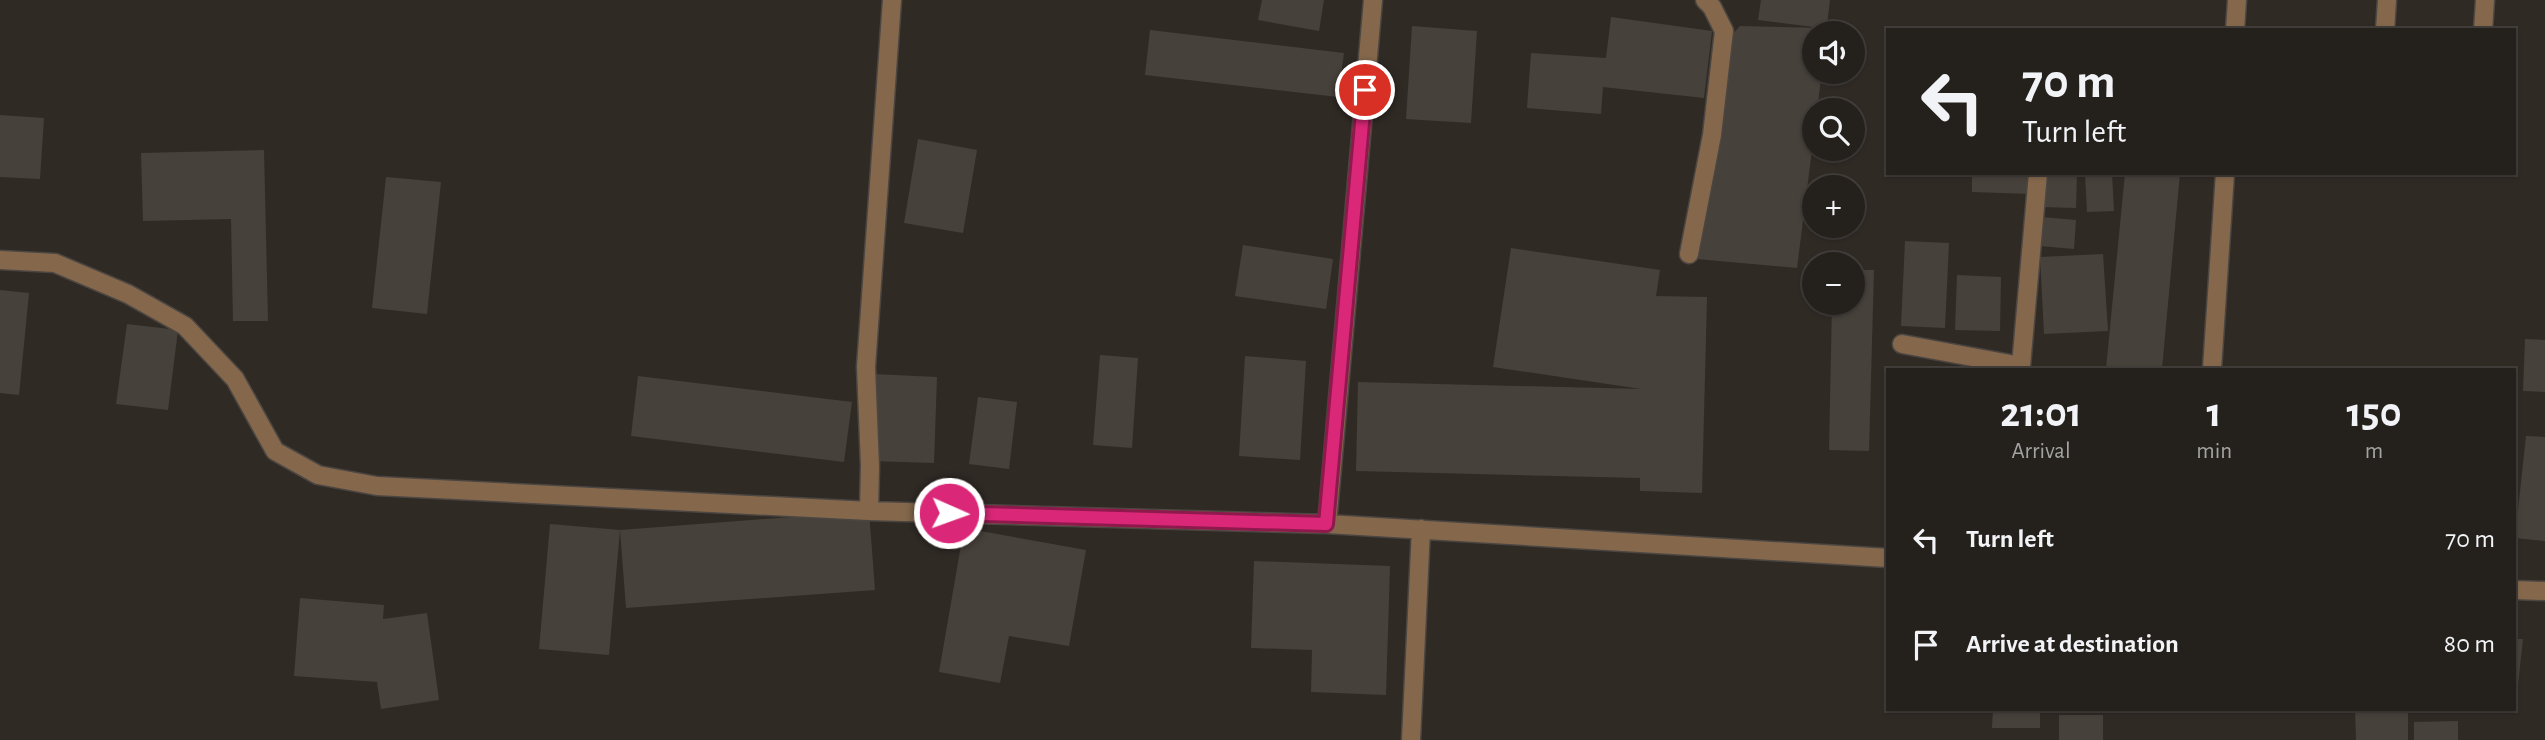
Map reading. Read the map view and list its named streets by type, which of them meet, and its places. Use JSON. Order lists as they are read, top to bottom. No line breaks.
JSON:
{"page":{"map_buttons":["+","−"],"turn":["70 m","Turn left"],"eta":["21:01","Arrival","1","min","150","m"],"list":[{"name":"Turn left","value":"70 m"},{"name":"Arrive at destination","value":"80 m"}]}}
